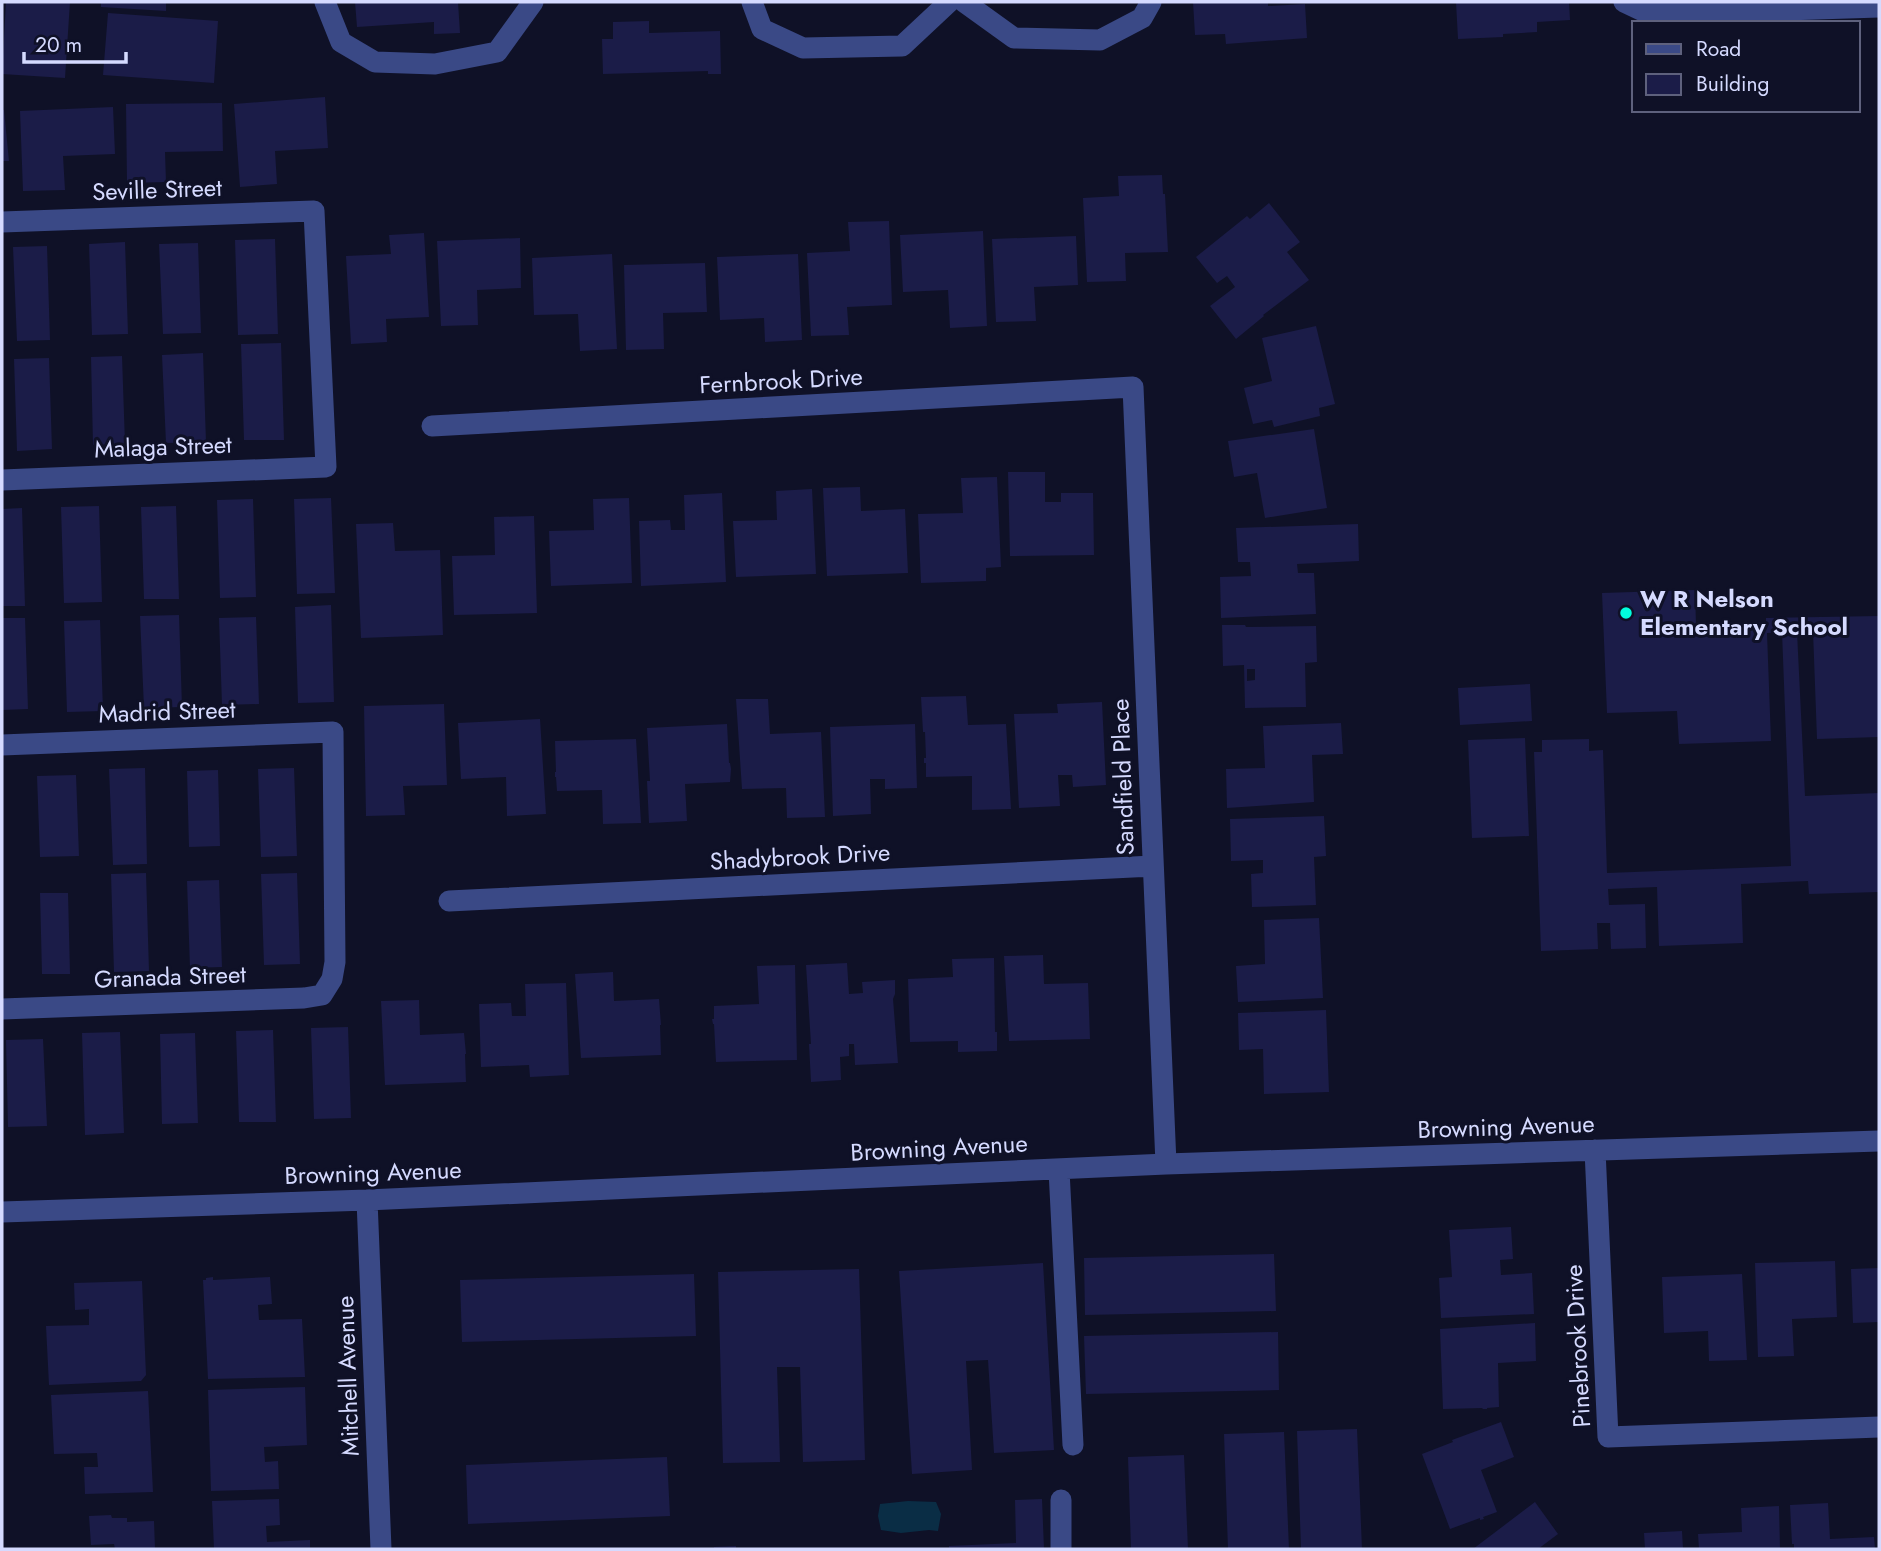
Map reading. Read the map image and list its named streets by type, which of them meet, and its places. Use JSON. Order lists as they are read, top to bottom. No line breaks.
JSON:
{"streets":{"street":["Seville Street","Fernbrook Drive","Malaga Street","Madrid Street","Sandfield Place","Shadybrook Drive","Granada Street","Browning Avenue","Pinebrook Drive","Mitchell Avenue"]},"crossings":[["Seville Street","Malaga Street"],["Fernbrook Drive","Sandfield Place"],["Madrid Street","Granada Street"],["Sandfield Place","Shadybrook Drive"],["Sandfield Place","Browning Avenue"],["Browning Avenue","Pinebrook Drive"],["Browning Avenue","Mitchell Avenue"]],"places":["W R Nelson Elementary School"],"legend":["Road","Building"],"scale_bar":"20 m"}
